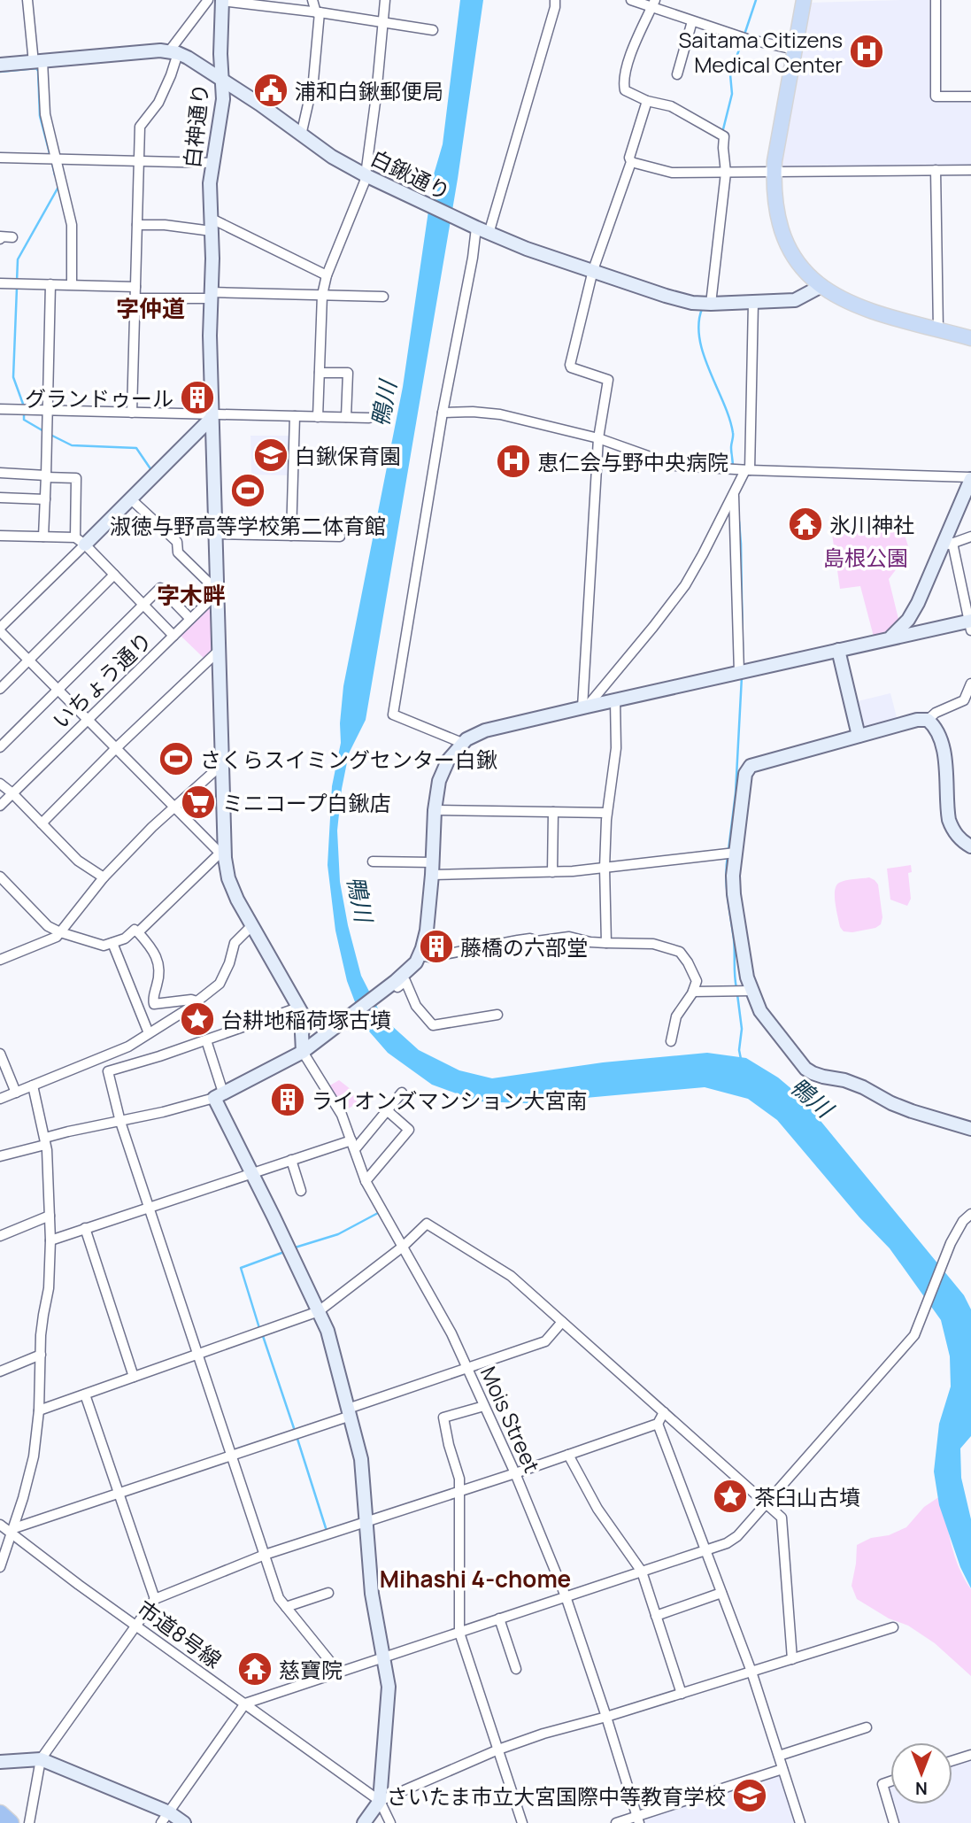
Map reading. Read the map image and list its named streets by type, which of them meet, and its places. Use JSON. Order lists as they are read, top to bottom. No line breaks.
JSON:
{"streets":{"street":["白神通り","白鍬通り","いちょう通り","Mois Street","市道8号線"]},"crossings":[["白神通り","白鍬通り"],["白神通り","いちょう通り"]],"districts":["字仲道","字木畔","Mihashi 4-chome"],"water":["鴨川"],"parks":["島根公園"],"places":{"hospital":["Saitama Citizens Medical Center","恵仁会与野中央病院"],"public building":["浦和白鍬郵便局"],"building":["グランドゥール","藤橋の六部堂","ライオンズマンション大宮南"],"school or university":["白鍬保育園","さいたま市立大宮国際中等教育学校"],"sports":["淑徳与野高等学校第二体育館","さくらスイミングセンター白鍬"],"temple":["氷川神社","慈寶院"],"supermarket":["ミニコープ白鍬店"],"place":["台耕地稲荷塚古墳","茶臼山古墳"]},"north":"bottom"}
